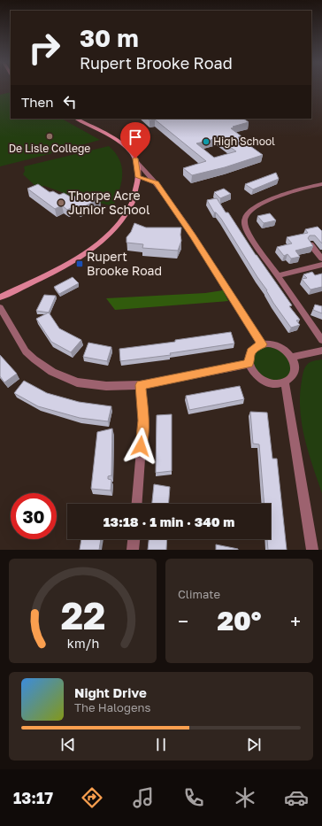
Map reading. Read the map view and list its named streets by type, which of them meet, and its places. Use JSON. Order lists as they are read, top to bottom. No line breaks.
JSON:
{"places":{"other":["De Lisle College","High School","Thorpe Acre Junior School"],"transit":["Rupert Brooke Road"]},"page":{"turn":["30 m","Rupert Brooke Road"],"then":"Then","limit":"30","trip":"13:18 · 1 min · 340 m","tile":"Climate","heat":["−","20°","+"],"song":["Night Drive","The Halogens"],"tabs":"13:17","gauge":["22","km/h"]}}
